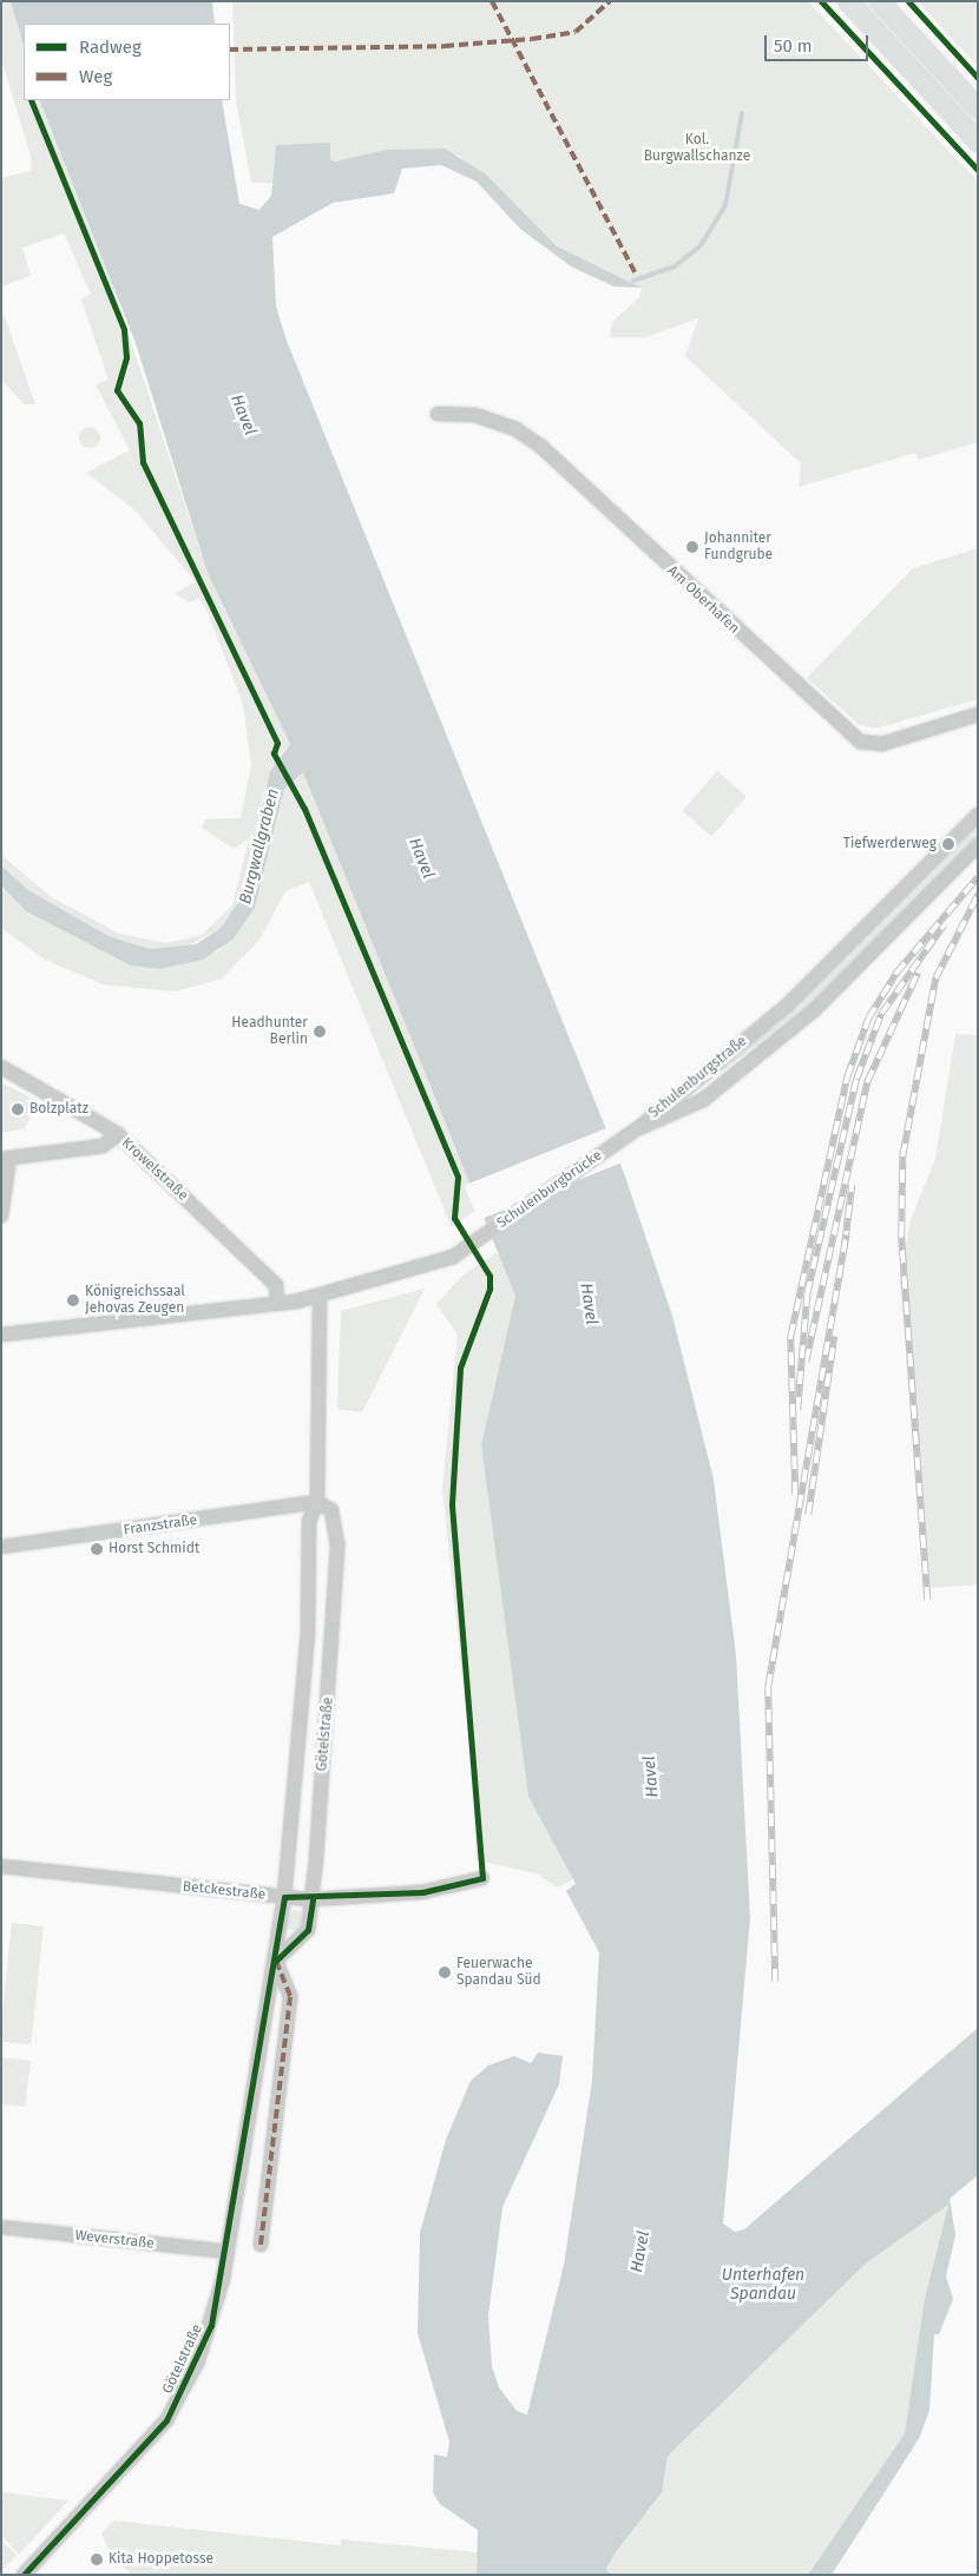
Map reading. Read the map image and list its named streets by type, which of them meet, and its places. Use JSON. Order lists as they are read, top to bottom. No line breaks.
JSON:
{"streets":{"street":["Am Oberhafen","Schulenburgstraße","Krowelstraße","Schulenburgbrücke","Franzstraße","Götelstraße","Betckestraße","Weverstraße"]},"crossings":[["Schulenburgstraße","Schulenburgbrücke"],["Schulenburgbrücke","Götelstraße"],["Franzstraße","Götelstraße"],["Götelstraße","Betckestraße"],["Götelstraße","Weverstraße"]],"water":["Havel","Burgwallgraben","Unterhafen Spandau"],"parks":["Kol. Burgwallschanze"],"places":["Johanniter Fundgrube","Tiefwerderweg","Headhunter Berlin","Bolzplatz","Königreichssaal Jehovas Zeugen","Horst Schmidt","Feuerwache Spandau Süd","Kita Hoppetosse"],"legend":["Radweg","Weg"],"scale_bar":"50 m"}
